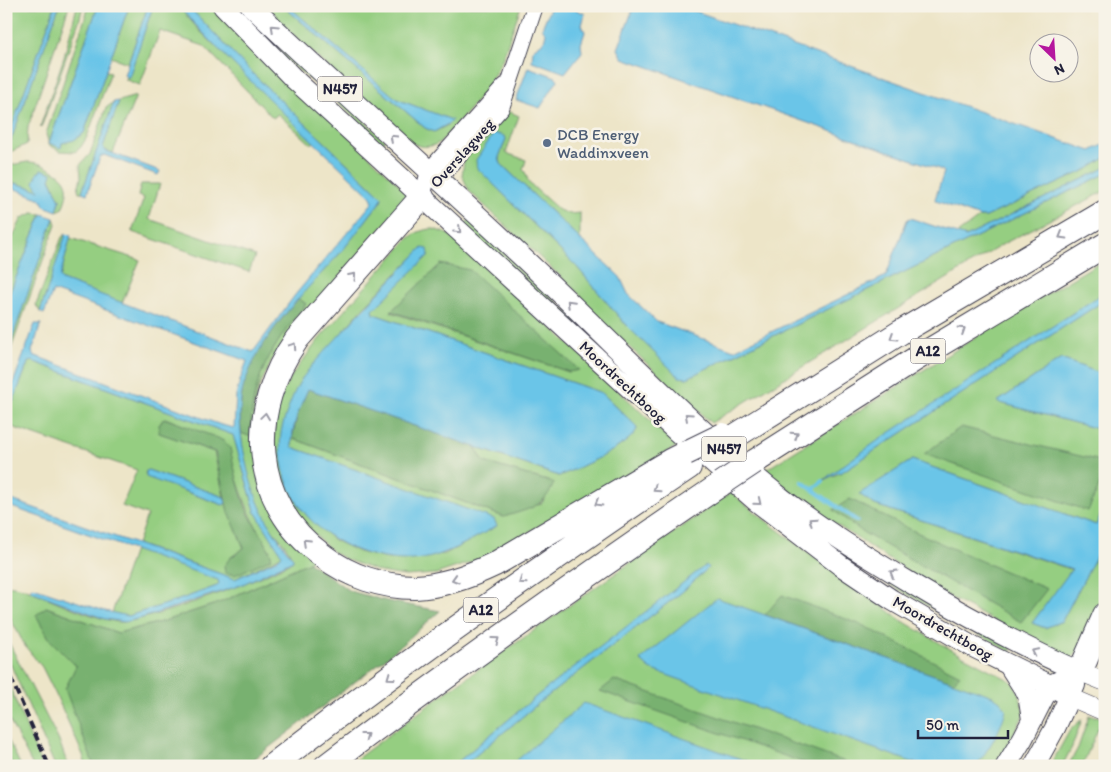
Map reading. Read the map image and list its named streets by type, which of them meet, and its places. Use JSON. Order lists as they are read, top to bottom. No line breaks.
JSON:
{"streets":{"highway":["A12"],"main road":["N457","Overslagweg","Moordrechtboog"]},"crossings":[["N457","Moordrechtboog"],["Overslagweg","A12"],["Overslagweg","Moordrechtboog"],["A12","Moordrechtboog"]],"places":["DCB Energy Waddinxveen"],"scale_bar":"50 m","north":"bottom right"}
